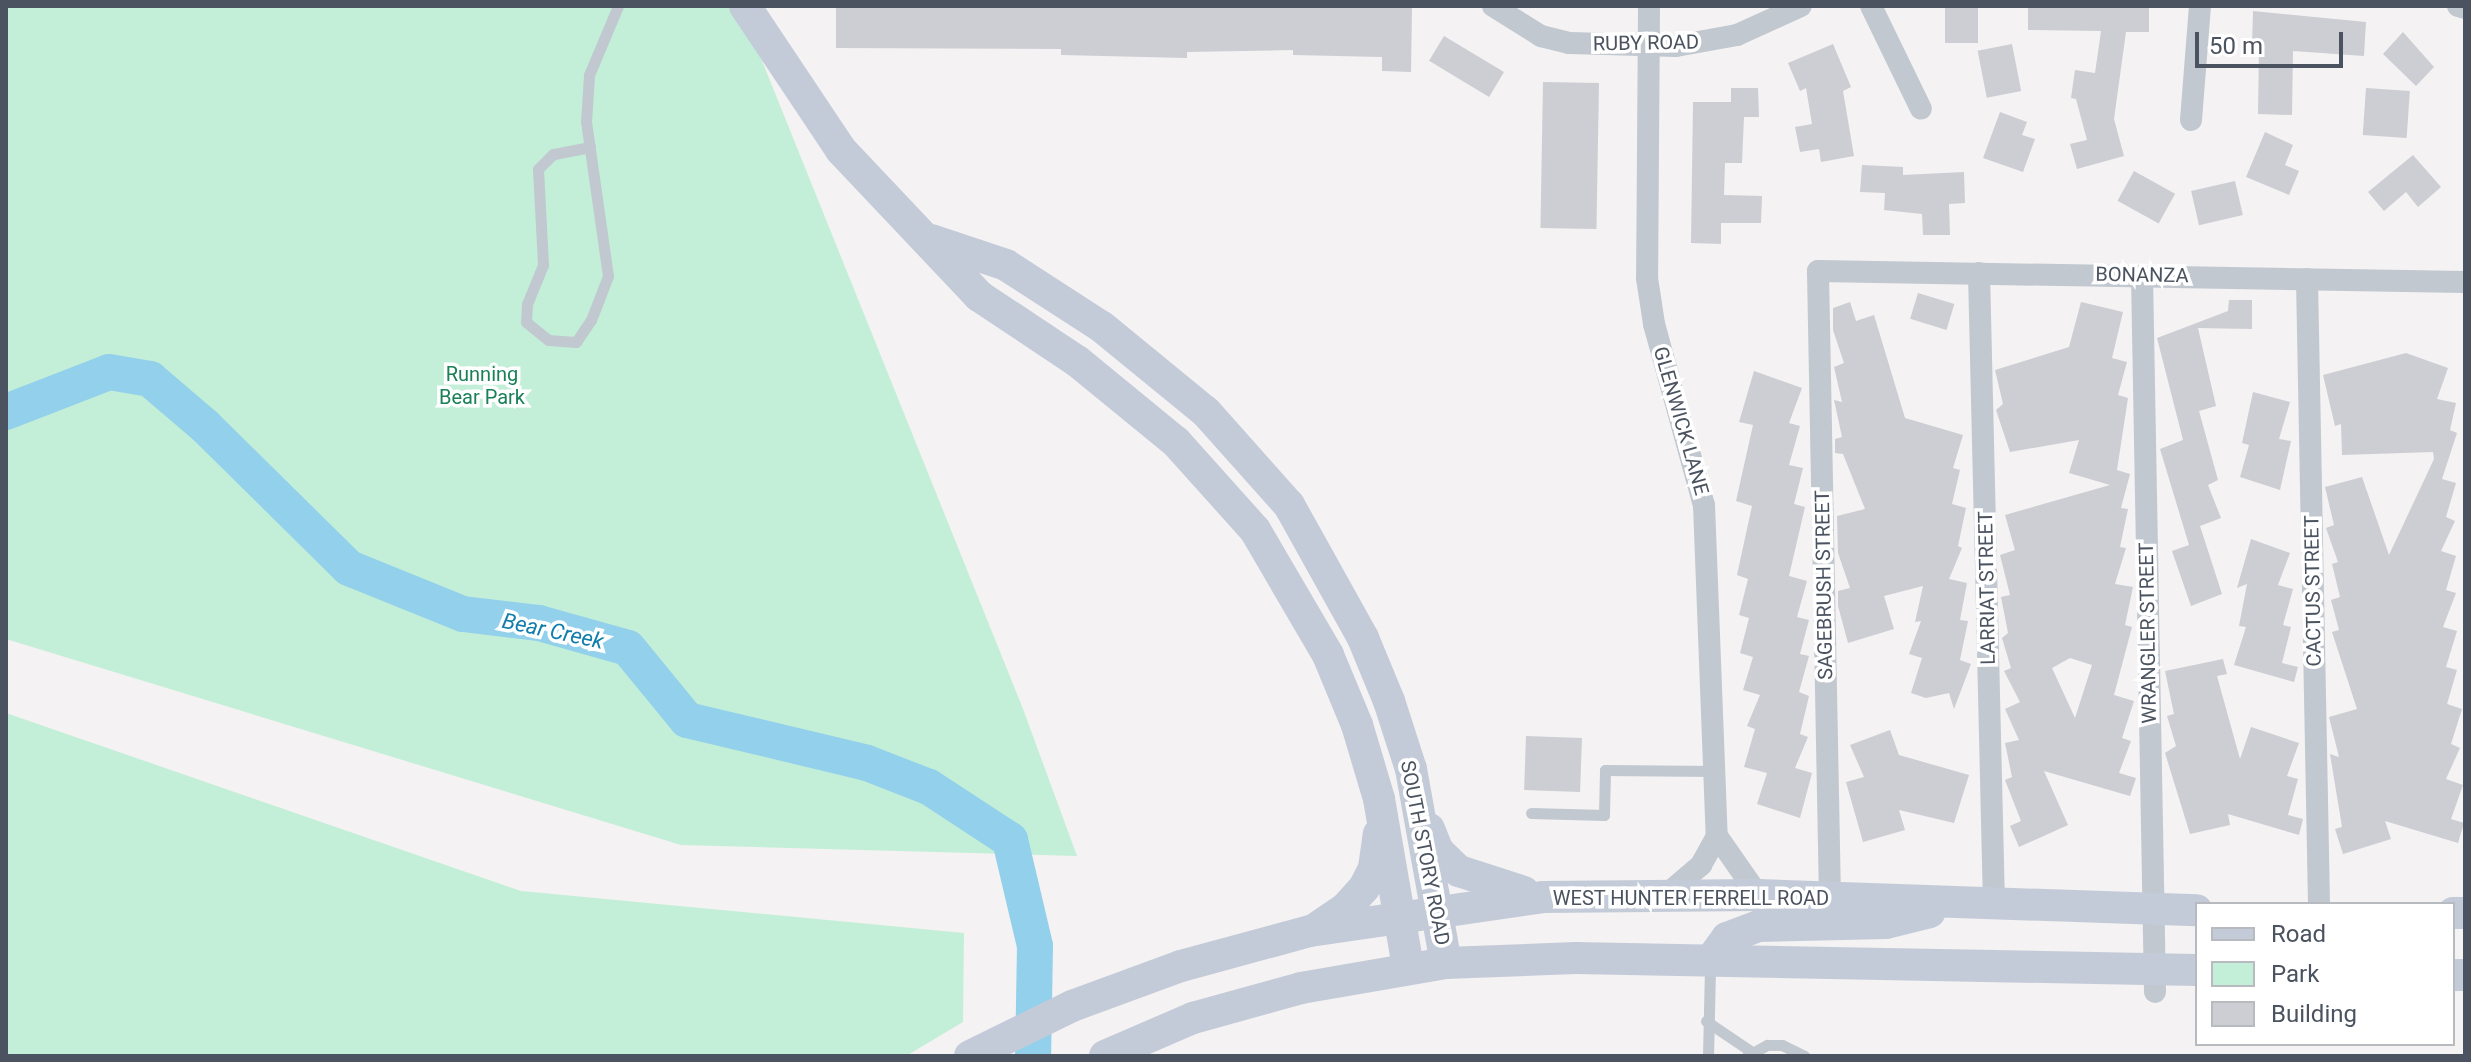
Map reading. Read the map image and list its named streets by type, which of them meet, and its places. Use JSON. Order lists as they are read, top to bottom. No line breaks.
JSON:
{"streets":{"main road":["SOUTH STORY ROAD","WEST HUNTER FERRELL ROAD"],"street":["RUBY ROAD","BONANZA","GLENWICK LANE","SAGEBRUSH STREET","LARRIAT STREET","CACTUS STREET","WRANGLER STREET"]},"crossings":[["RUBY ROAD","GLENWICK LANE"],["BONANZA","SAGEBRUSH STREET"],["BONANZA","LARRIAT STREET"],["BONANZA","CACTUS STREET"],["BONANZA","WRANGLER STREET"],["SAGEBRUSH STREET","WEST HUNTER FERRELL ROAD"],["LARRIAT STREET","WEST HUNTER FERRELL ROAD"],["WRANGLER STREET","WEST HUNTER FERRELL ROAD"],["SOUTH STORY ROAD","WEST HUNTER FERRELL ROAD"]],"water":["Bear Creek"],"parks":["Running Bear Park"],"legend":["Road","Park","Building"],"scale_bar":"50 m"}
